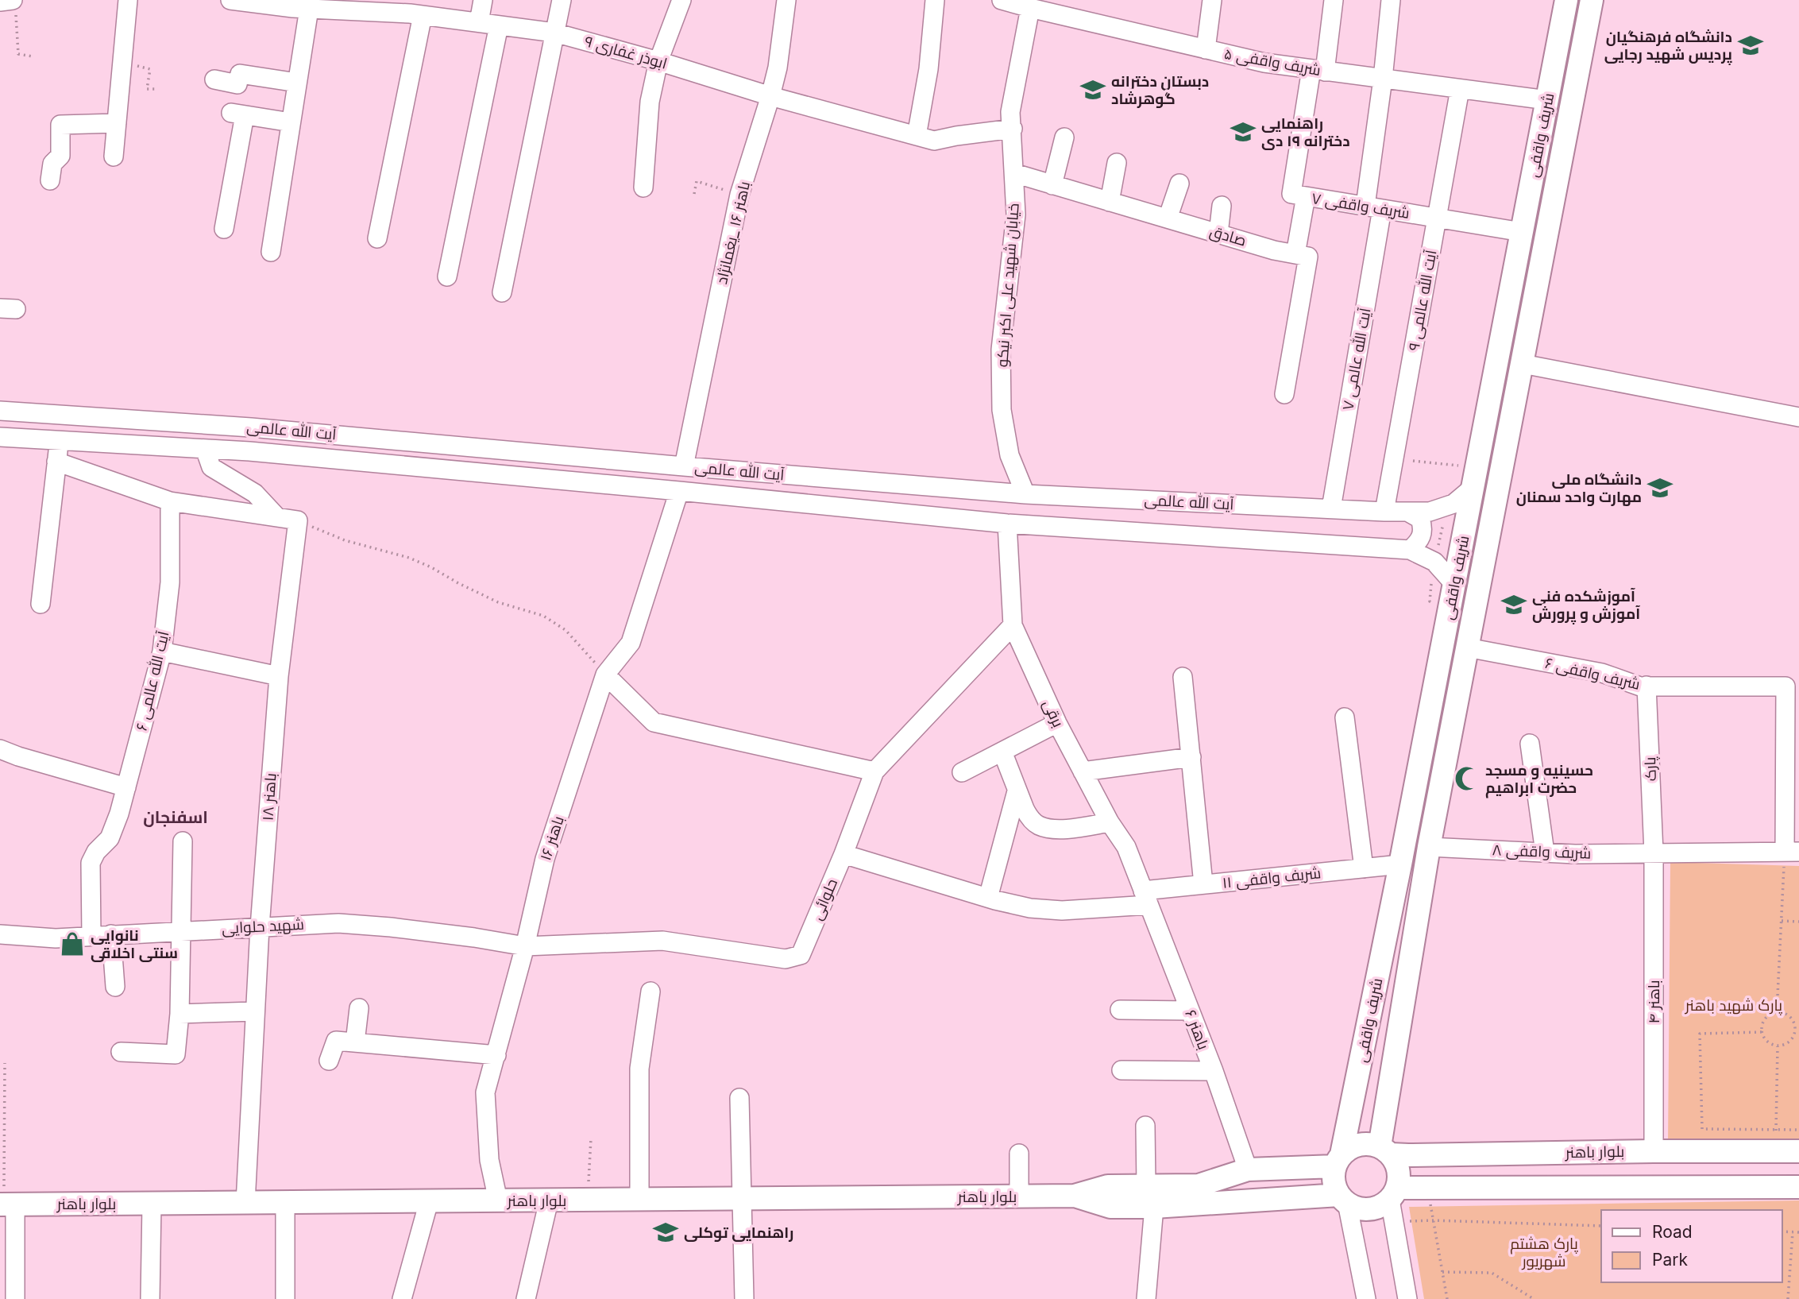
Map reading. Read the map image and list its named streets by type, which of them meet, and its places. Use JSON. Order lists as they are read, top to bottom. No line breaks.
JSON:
{"streets":{"main road":["شریف واقفی","بلوار باهنر"],"street":["ابوذر غفاری ۹","شریف واقفی ۵","شریف واقفی ۷","باهنر ۱۶ _یغمانژاد","صادق","خیابان شهید علی اکبر نیکو","آیت الله عالمی ۹","آیت الله عالمی ۷","آیت الله عالمی","شریف واقفی ۶","آیت الله عالمی ۶","برقی","پارک","باهنر ۱۸","باهنر ۱۶","شریف واقفی ۸","شریف واقفی ۱۱","حلوائی","شهید حلوایی","باهنر ۴","باهنر ۶"]},"crossings":[["ابوذر غفاری ۹","باهنر ۱۶ _یغمانژاد"],["ابوذر غفاری ۹","خیابان شهید علی اکبر نیکو"],["شریف واقفی ۵","شریف واقفی"],["شریف واقفی ۵","شریف واقفی ۷"],["شریف واقفی ۵","خیابان شهید علی اکبر نیکو"],["شریف واقفی ۵","آیت الله عالمی ۹"],["شریف واقفی ۵","آیت الله عالمی ۷"],["شریف واقفی","شریف واقفی ۷"],["شریف واقفی","آیت الله عالمی"],["شریف واقفی","شریف واقفی ۶"],["شریف واقفی","شریف واقفی ۸"],["شریف واقفی","شریف واقفی ۱۱"],["شریف واقفی","بلوار باهنر"],["شریف واقفی ۷","آیت الله عالمی ۹"],["شریف واقفی ۷","آیت الله عالمی ۷"],["باهنر ۱۶ _یغمانژاد","آیت الله عالمی"],["صادق","خیابان شهید علی اکبر نیکو"],["خیابان شهید علی اکبر نیکو","آیت الله عالمی"],["آیت الله عالمی ۹","آیت الله عالمی"],["آیت الله عالمی ۷","آیت الله عالمی"],["آیت الله عالمی","برقی"],["آیت الله عالمی","باهنر ۱۶"],["شریف واقفی ۶","پارک"],["آیت الله عالمی ۶","شهید حلوایی"],["برقی","شریف واقفی ۱۱"],["برقی","حلوائی"],["برقی","باهنر ۶"],["پارک","شریف واقفی ۸"],["پارک","باهنر ۴"],["باهنر ۱۸","شهید حلوایی"],["باهنر ۱۸","بلوار باهنر"],["باهنر ۱۶","حلوائی"],["باهنر ۱۶","شهید حلوایی"],["باهنر ۱۶","بلوار باهنر"],["شریف واقفی ۸","باهنر ۴"],["شریف واقفی ۱۱","حلوائی"],["شریف واقفی ۱۱","باهنر ۶"],["حلوائی","شهید حلوایی"],["باهنر ۴","بلوار باهنر"],["باهنر ۶","بلوار باهنر"]],"districts":["اسفنجان"],"parks":["پارک شهید باهنر","پارک هشتم شهریور"],"places":{"school or university":["دانشگاه فرهنگیان پردیس شهید رجایی","دبستان دخترانه گوهرشاد","راهنمایی دخترانه ۱۹ دی","دانشگاه ملی مهارت واحد سمنان","آموزشکده فنی آموزش و پرورش","راهنمایی توکلی"],"mosque":["حسینیه و مسجد حضرت ابراهیم"],"shop":["نانوایی سنتی اخلاقی"]},"legend":["Road","Park"]}
